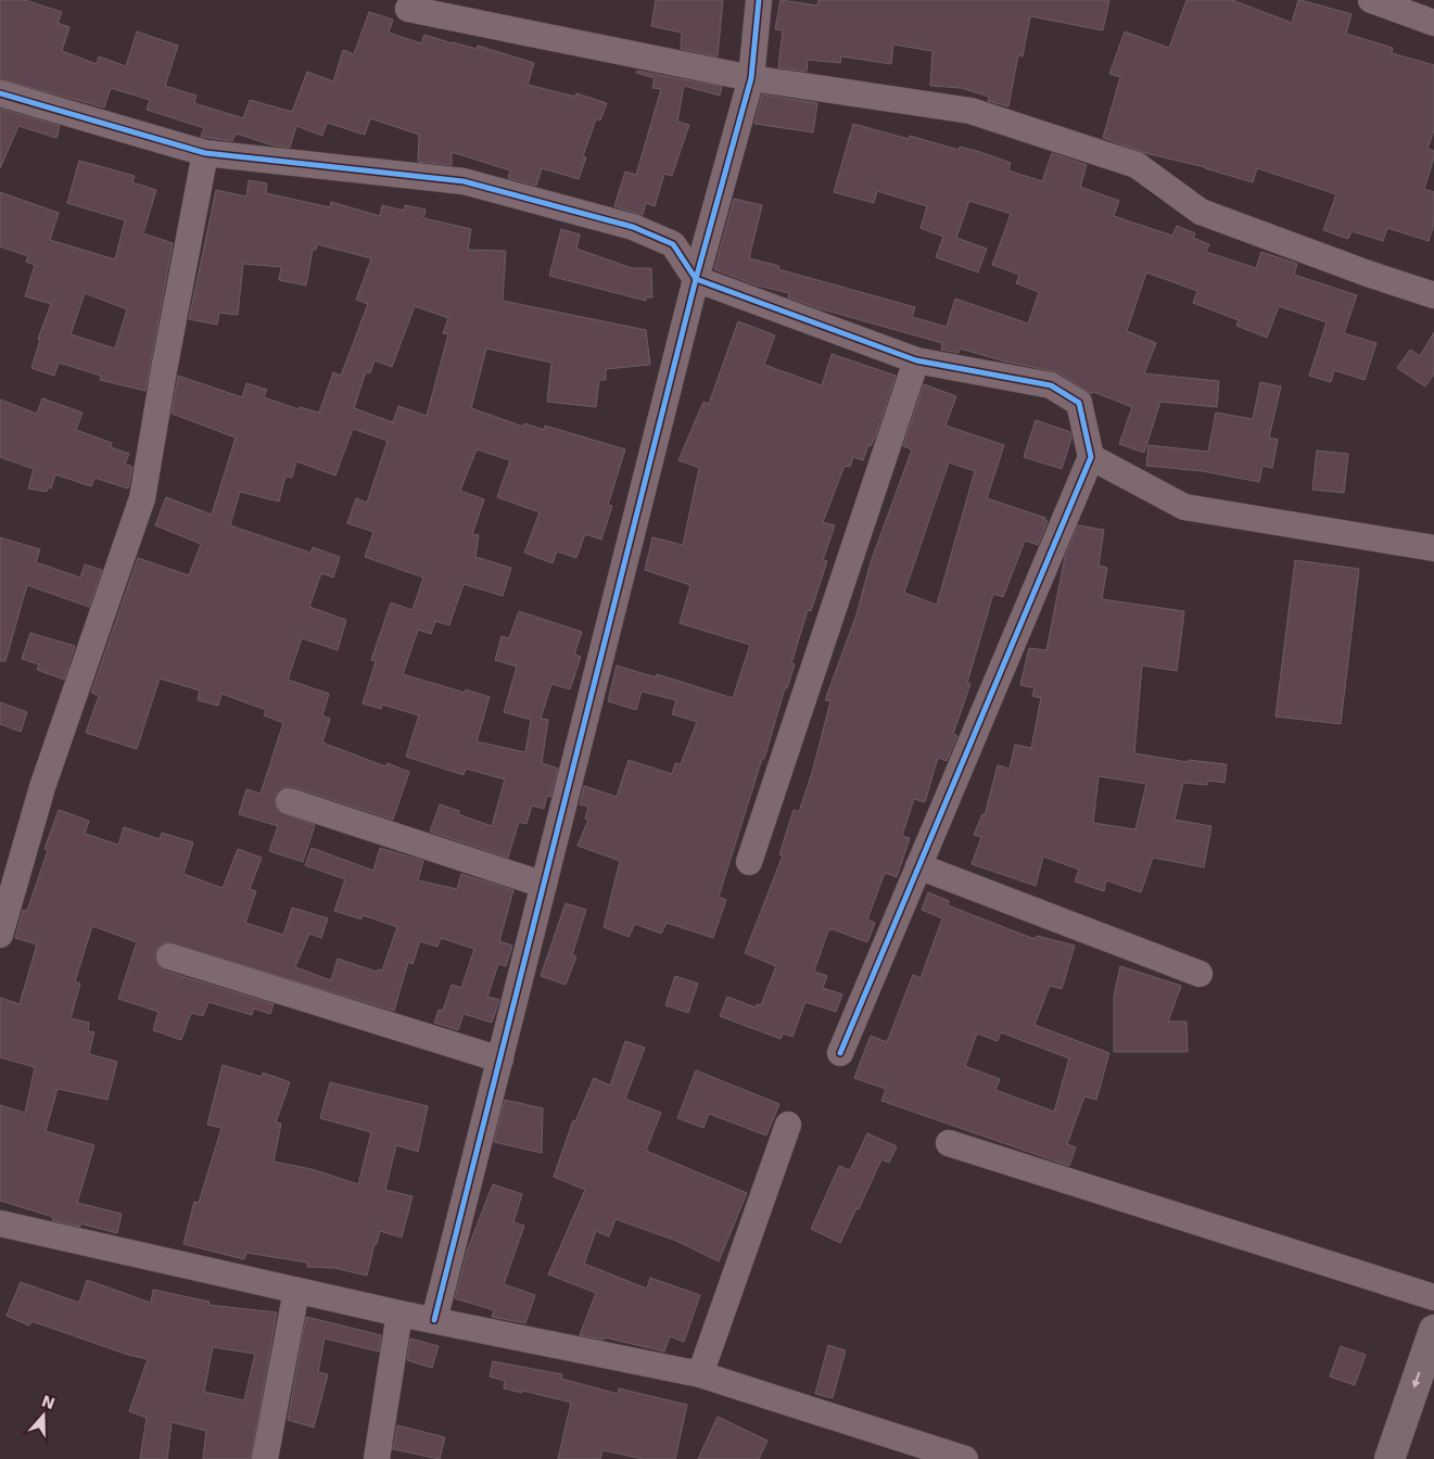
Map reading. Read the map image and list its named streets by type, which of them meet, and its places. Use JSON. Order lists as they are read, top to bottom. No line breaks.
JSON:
{"north":"top"}
